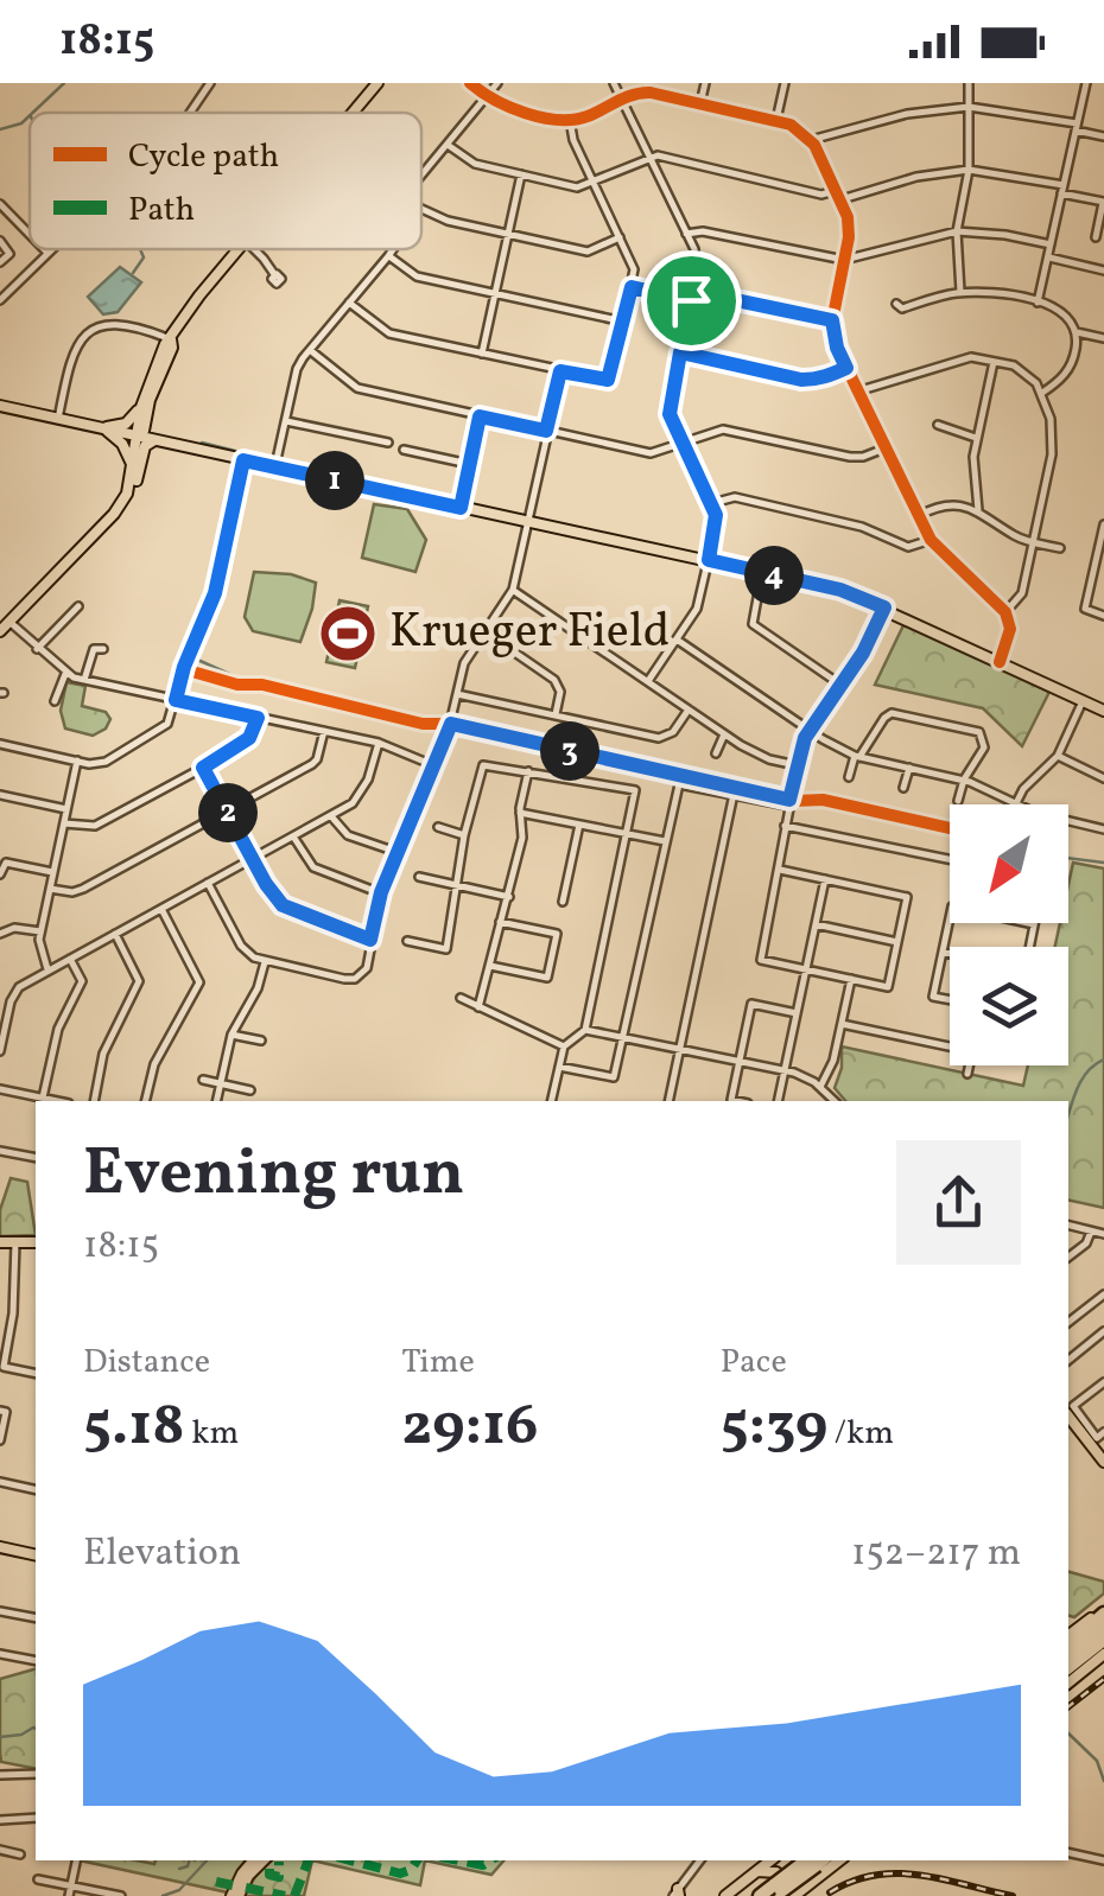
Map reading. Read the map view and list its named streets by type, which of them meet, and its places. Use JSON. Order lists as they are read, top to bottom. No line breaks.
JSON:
{"places":{"sports":["Krueger Field"]},"legend":["Cycle path","Path"],"north":"bottom left","page":{"status":"18:15","pins":["1","4","3","2"],"heading":["Evening run","18:15"],"stats":[["Distance","5.18 km"],["Time","29:16"],["Pace","5:39 /km"]],"chart":["Elevation","152–217 m"]}}
